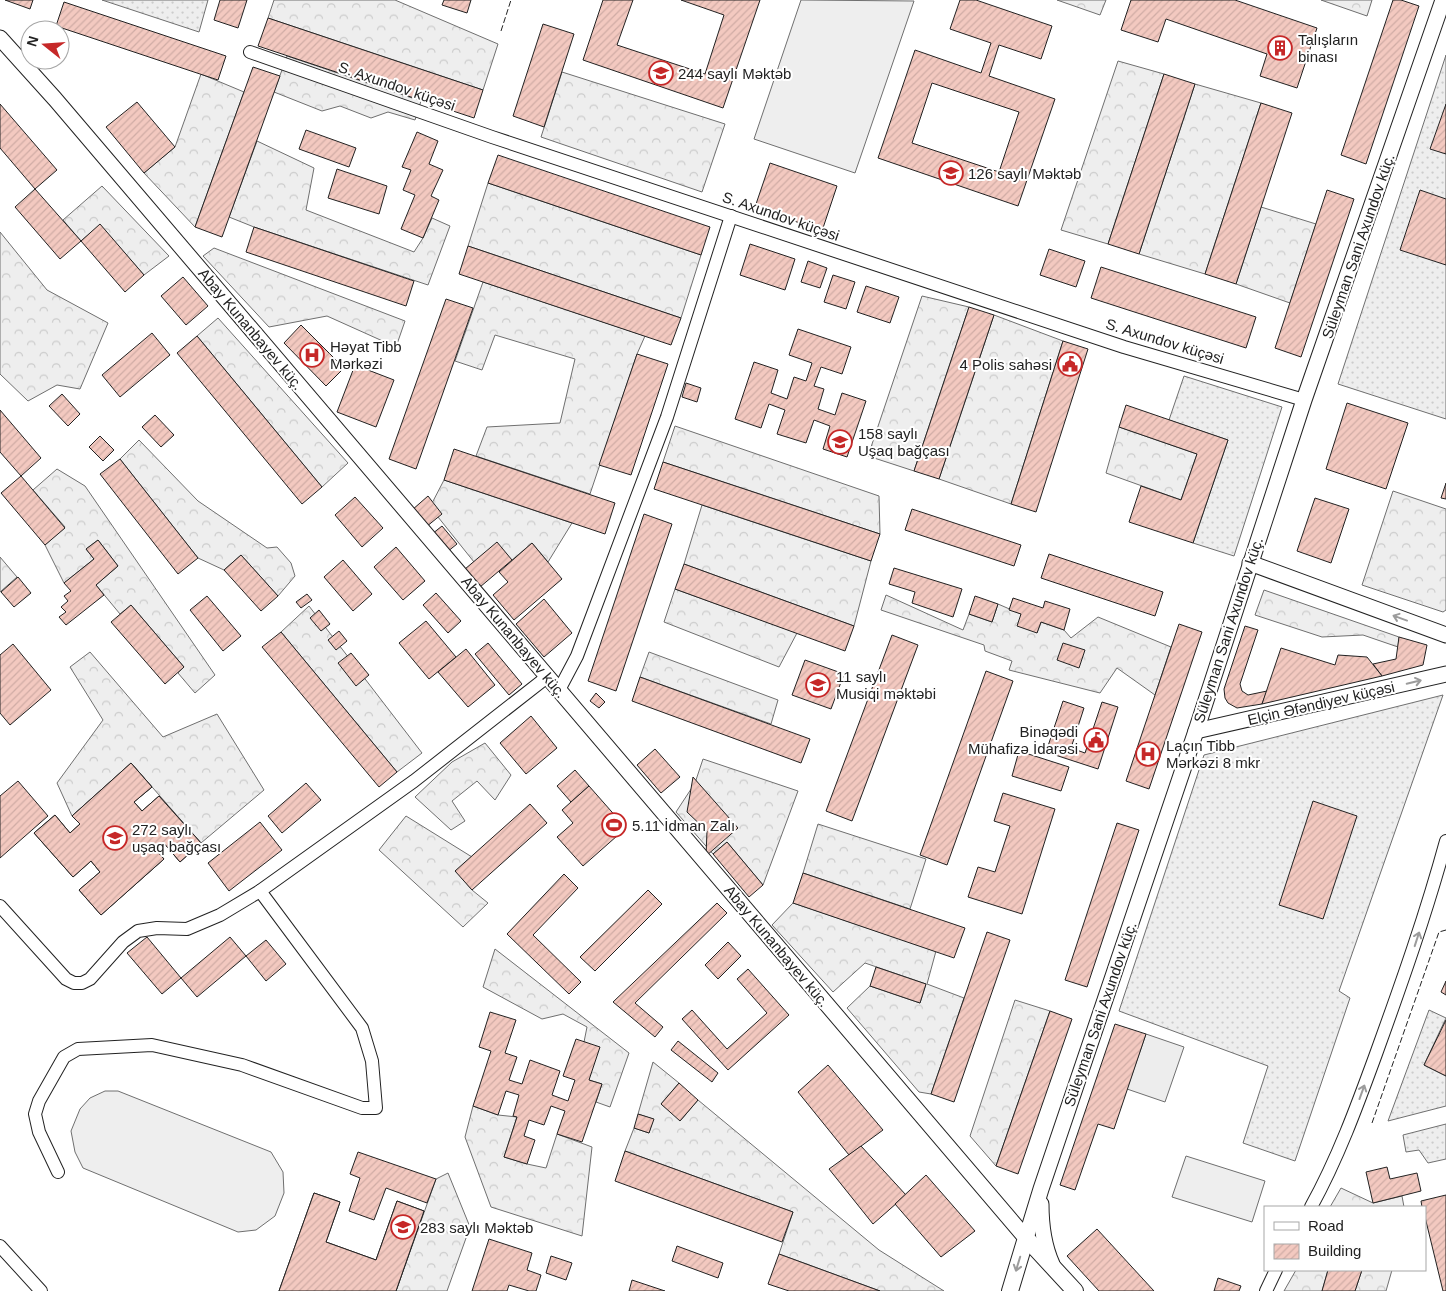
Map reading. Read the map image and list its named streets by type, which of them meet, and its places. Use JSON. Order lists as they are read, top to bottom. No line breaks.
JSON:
{"streets":{"main road":["Süleyman Sani Axundov küç."],"street":["S. Axundov küçəsi","Abay Kunanbayev küç.","Elçin Əfəndiyev küçəsi"]},"crossings":[["S. Axundov küçəsi","Süleyman Sani Axundov küç."],["Süleyman Sani Axundov küç.","Abay Kunanbayev küç."],["Süleyman Sani Axundov küç.","Elçin Əfəndiyev küçəsi"]],"one_way":["Elçin Əfəndiyev küçəsi"],"places":{"building":["Talışların binası"],"school or university":["244 saylı Məktəb","126 saylı Məktəb","158 saylı Uşaq bağçası","11 saylı Musiqi məktəbi","272 saylı uşaq bağçası","283 saylı Məktəb"],"hospital":["Həyat Tibb Mərkəzi","Laçın Tibb Mərkəzi 8 mkr"],"public building":["4 Polis sahəsi","Binəqədi Mühafizə İdarəsi"],"sports":["5.11 İdman Zalı"]},"legend":["Road","Building"],"north":"left"}
